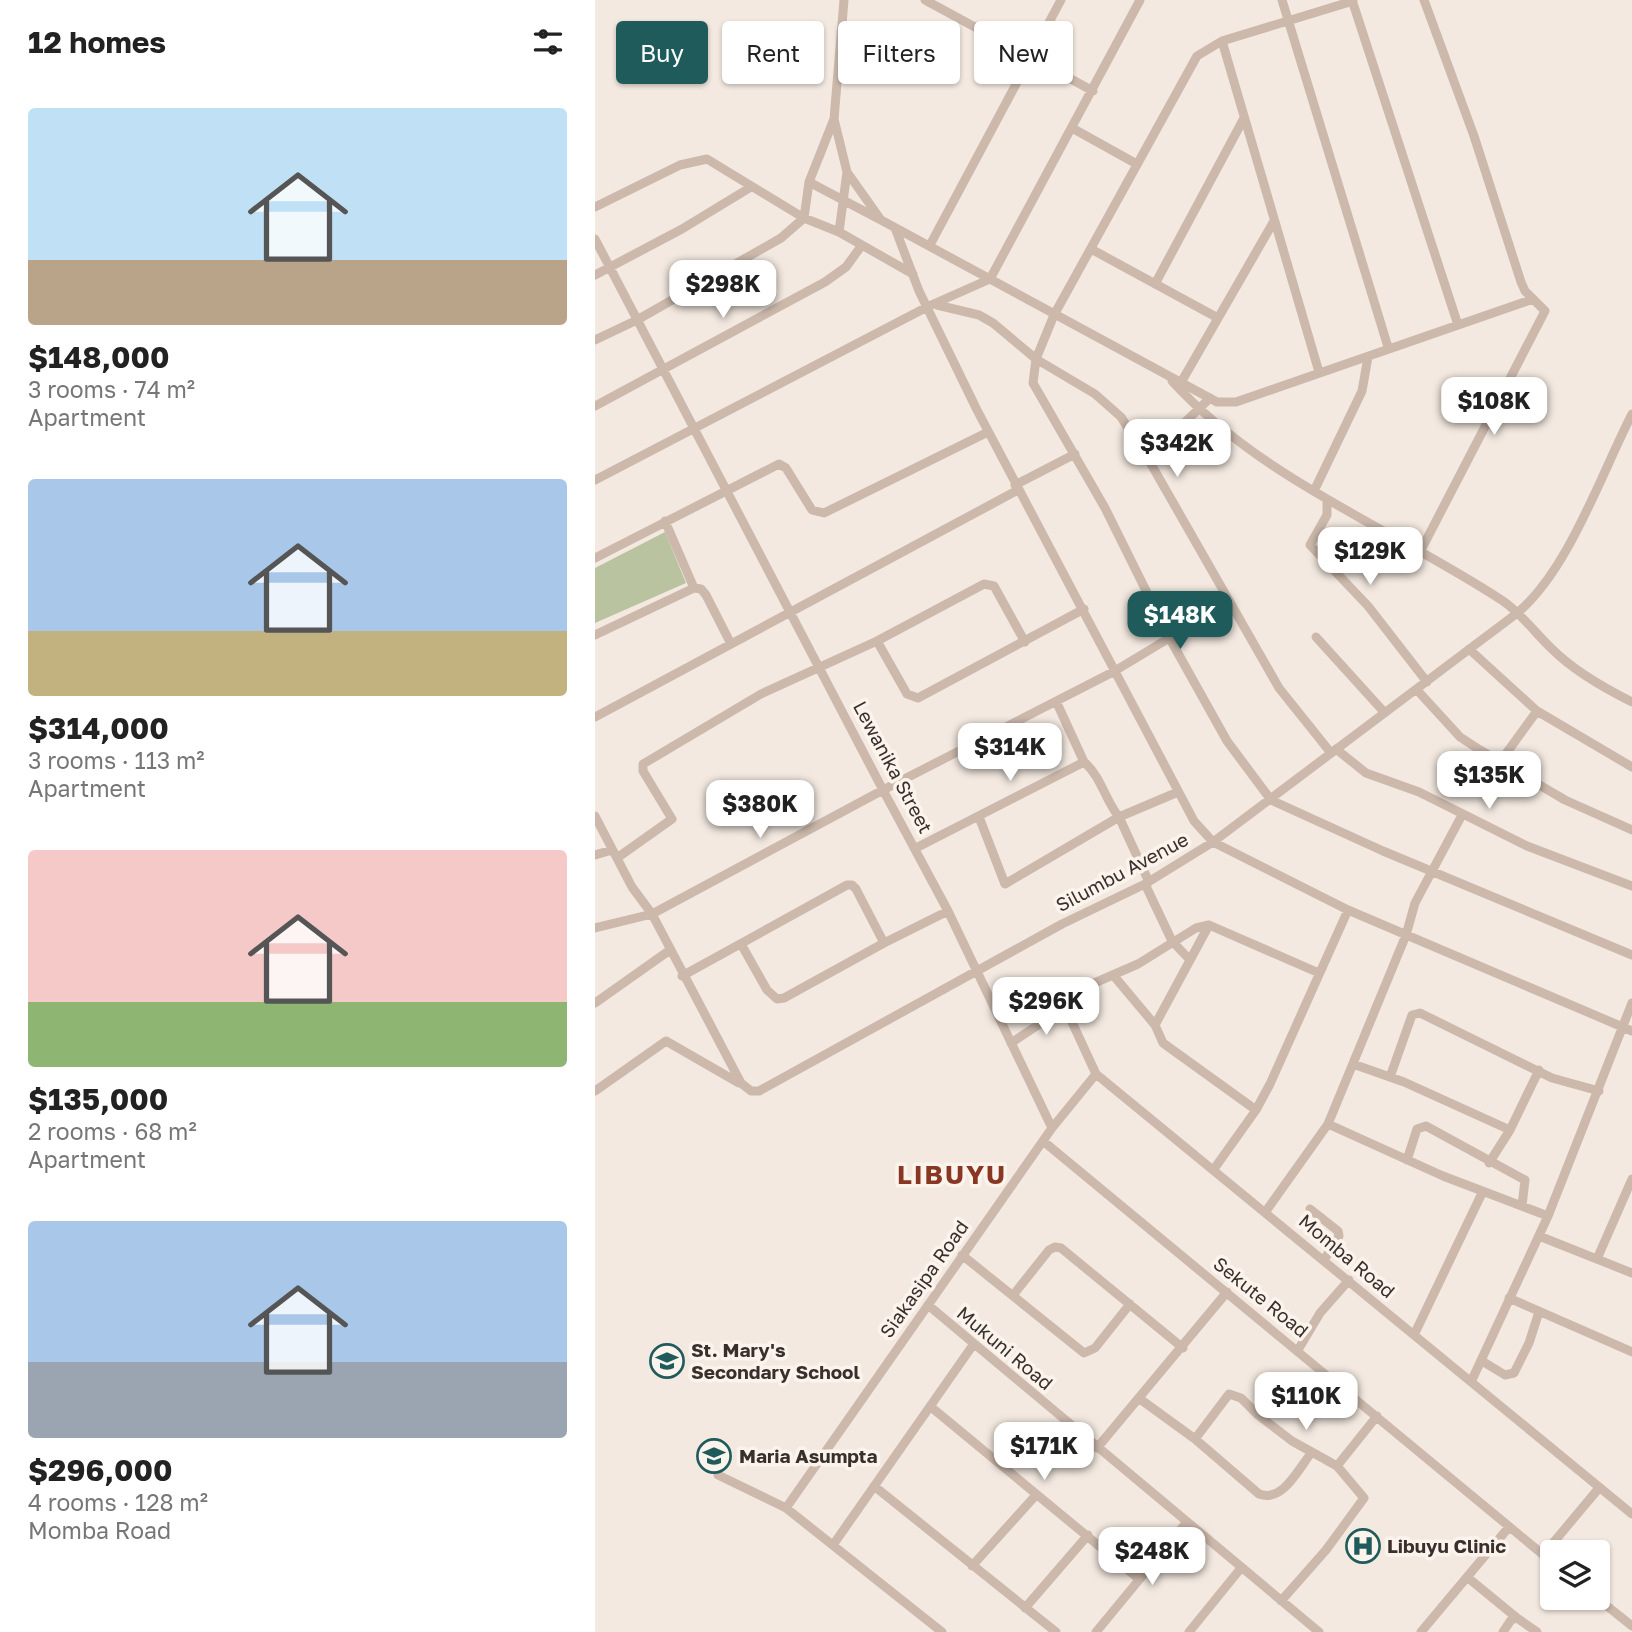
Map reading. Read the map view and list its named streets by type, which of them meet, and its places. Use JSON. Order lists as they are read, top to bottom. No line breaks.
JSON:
{"streets":{"street":["Lewanika Street","Silumbu Avenue","Momba Road","Siakasipa Road","Sekute Road","Mukuni Road"]},"crossings":[["Lewanika Street","Silumbu Avenue"],["Lewanika Street","Siakasipa Road"],["Momba Road","Siakasipa Road"],["Siakasipa Road","Sekute Road"],["Siakasipa Road","Mukuni Road"]],"districts":["LIBUYU"],"places":{"school or university":["St. Mary's Secondary School","Maria Asumpta"],"hospital":["Libuyu Clinic"]},"page":{"heading":"12 homes","chip":["Buy","Rent","Filters","New"],"list":[{"name":"$148,000","note":"3 rooms · 74 m² · Apartment"},{"name":"$314,000","note":"3 rooms · 113 m² · Apartment"},{"name":"$135,000","note":"2 rooms · 68 m² · Apartment"},{"name":"$296,000","note":"4 rooms · 128 m² · Momba Road"}],"price":["$298K","$108K","$342K","$129K","$148K","$314K","$135K","$380K","$296K","$110K","$171K","$248K"]}}
